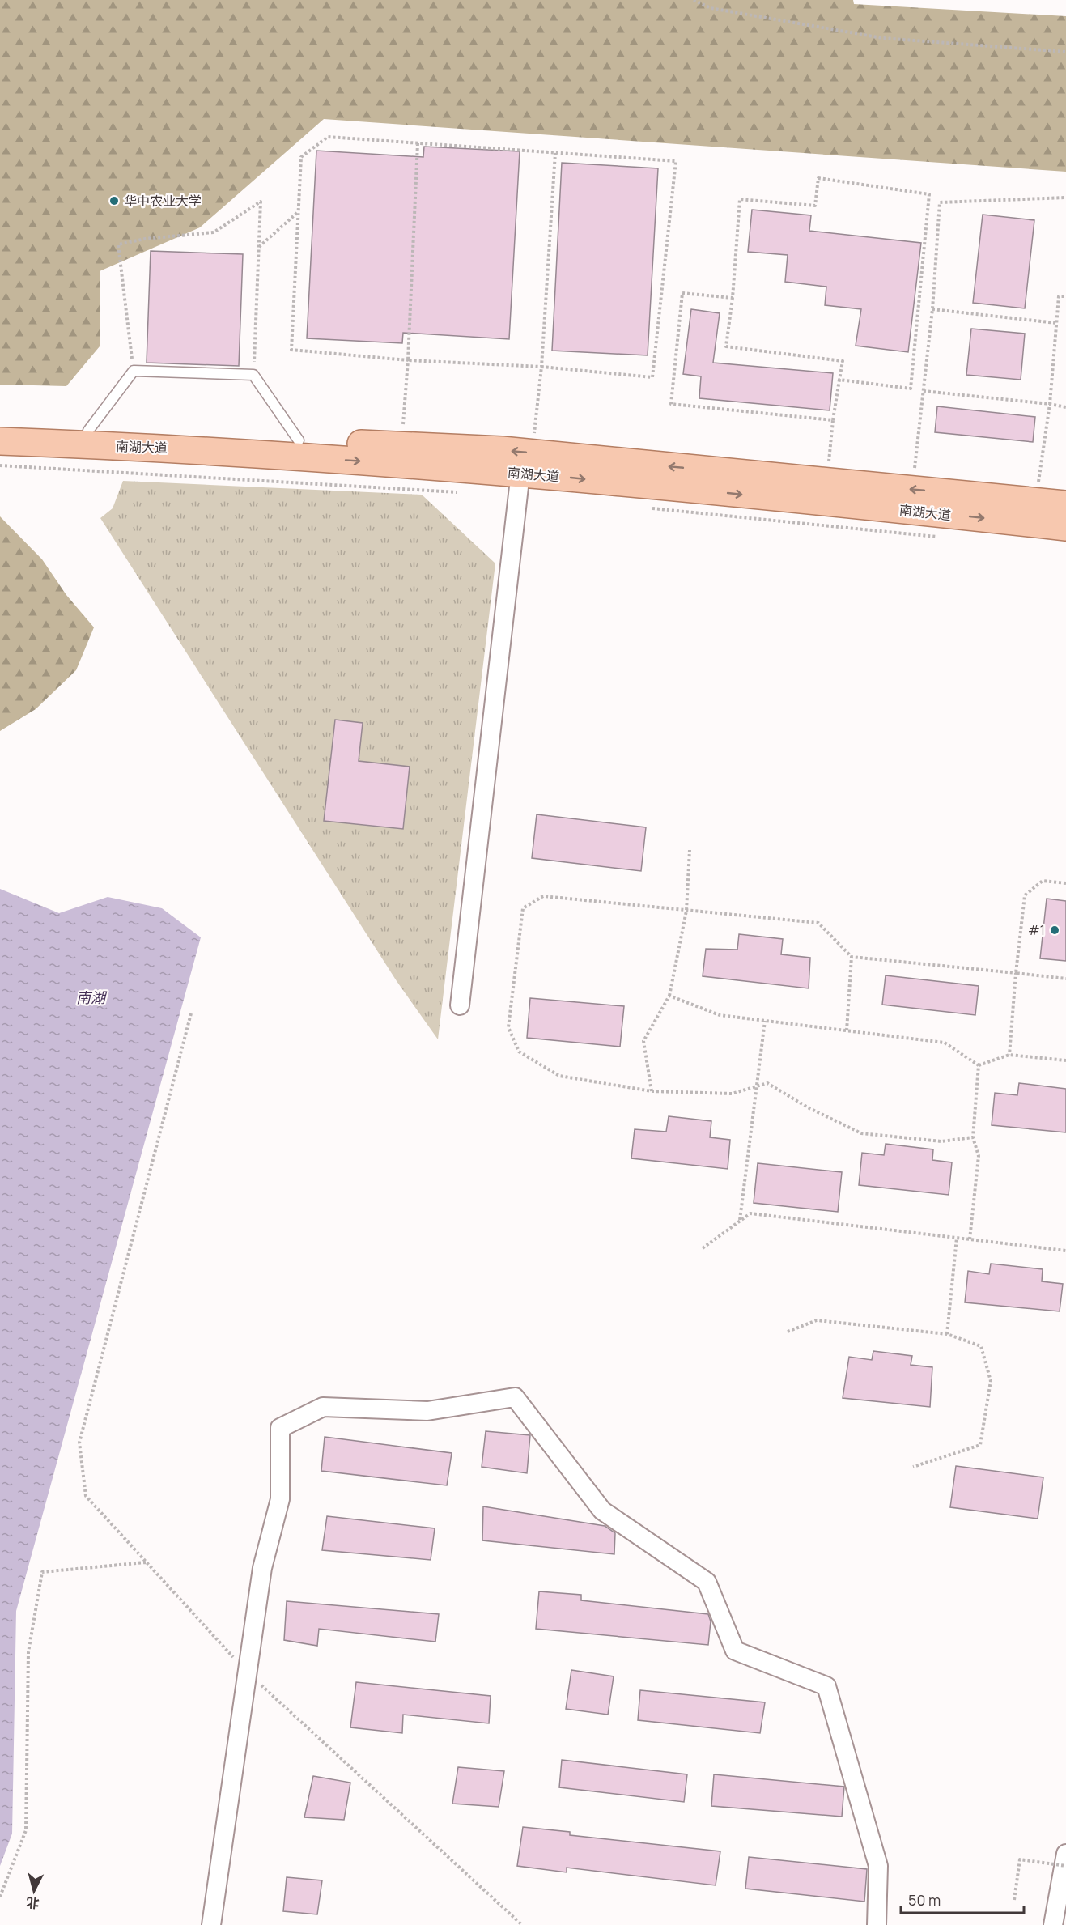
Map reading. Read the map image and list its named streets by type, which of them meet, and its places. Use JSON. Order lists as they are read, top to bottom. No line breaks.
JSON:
{"streets":{"main road":["南湖大道"]},"water":["南湖"],"places":["华中农业大学","#1"],"scale_bar":"50 m","north":"bottom"}
